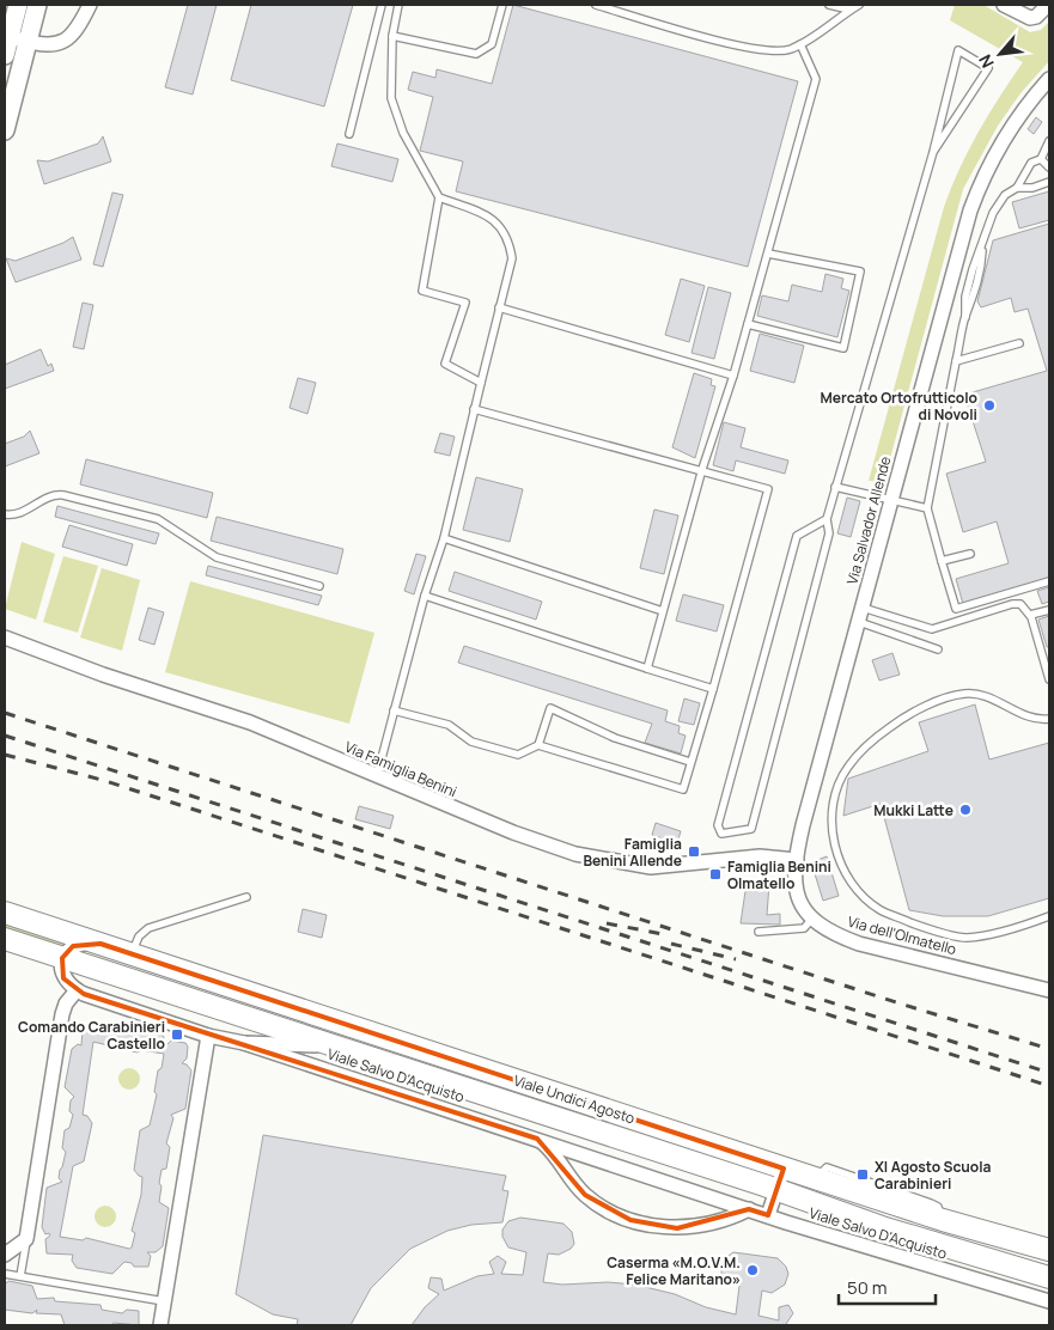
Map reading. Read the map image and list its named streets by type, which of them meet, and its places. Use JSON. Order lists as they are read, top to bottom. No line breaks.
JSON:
{"streets":{"main road":["Viale Undici Agosto"],"street":["Via Salvador Allende","Via Famiglia Benini","Via dell'Olmatello","Viale Salvo D'Acquisto"]},"crossings":[["Via Salvador Allende","Via Famiglia Benini"],["Via Salvador Allende","Via dell'Olmatello"],["Via Famiglia Benini","Via dell'Olmatello"],["Viale Salvo D'Acquisto","Viale Undici Agosto"]],"places":{"other":["Mercato Ortofrutticolo di Novoli","Mukki Latte","Caserma «M.O.V.M. Felice Maritano»"],"transit":["Famiglia Benini Allende","Famiglia Benini Olmatello","Comando Carabinieri Castello","XI Agosto Scuola Carabinieri"]},"scale_bar":"50 m","north":"bottom left"}
